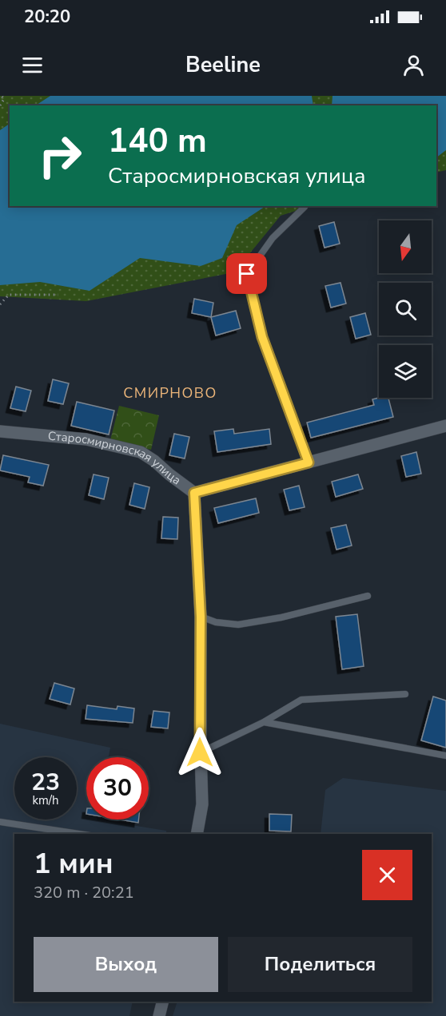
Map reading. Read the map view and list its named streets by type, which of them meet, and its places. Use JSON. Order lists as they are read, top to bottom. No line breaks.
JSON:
{"streets":{"street":["Старосмирновская улица"]},"districts":["СМИРНОВО"],"north":"bottom","page":{"status":"20:20","header":"Beeline","turn":["140 m","Старосмирновская улица"],"speed":"23 km/h","limit":"30","heading":["1 мин","320 m · 20:21"],"buttons":["Выход","Поделиться"]}}
